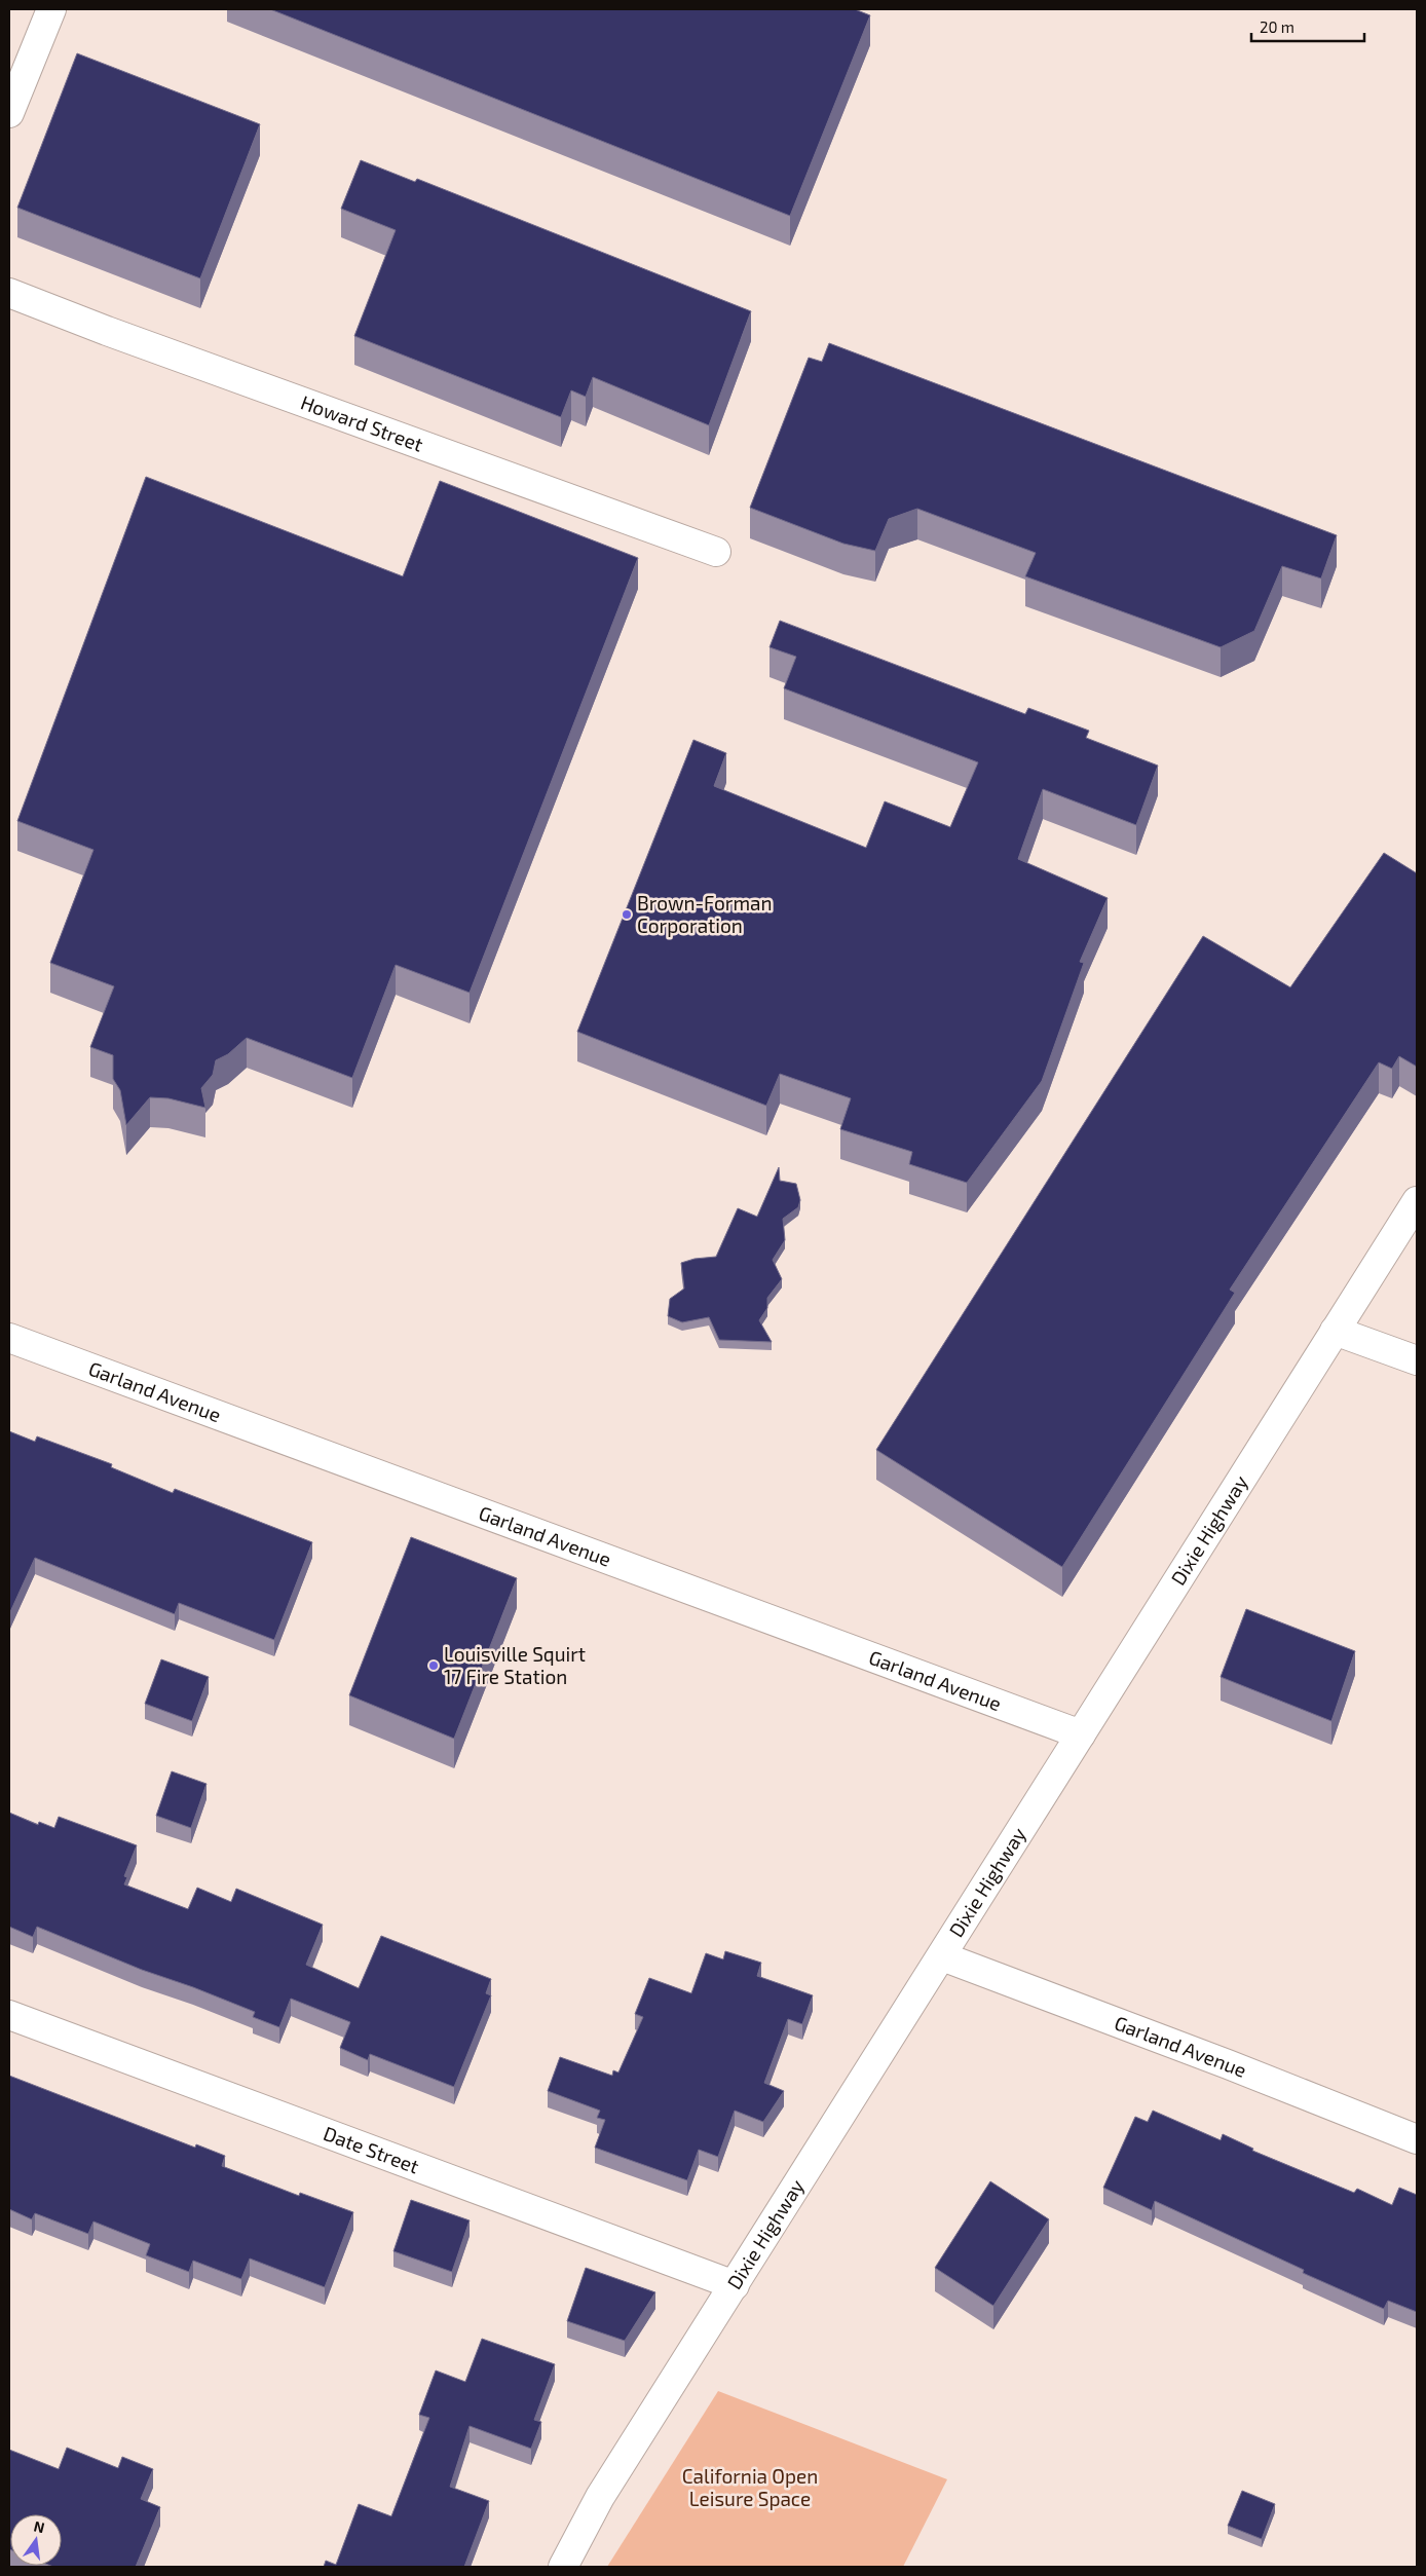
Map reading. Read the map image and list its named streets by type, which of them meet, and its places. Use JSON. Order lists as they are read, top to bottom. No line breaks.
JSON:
{"streets":{"street":["Howard Street","Garland Avenue","Dixie Highway","Date Street"]},"crossings":[["Garland Avenue","Dixie Highway"],["Dixie Highway","Date Street"]],"parks":["California Open Leisure Space"],"places":["Brown-Forman Corporation","Louisville Squirt 17 Fire Station"],"scale_bar":"20 m","north":"top"}
